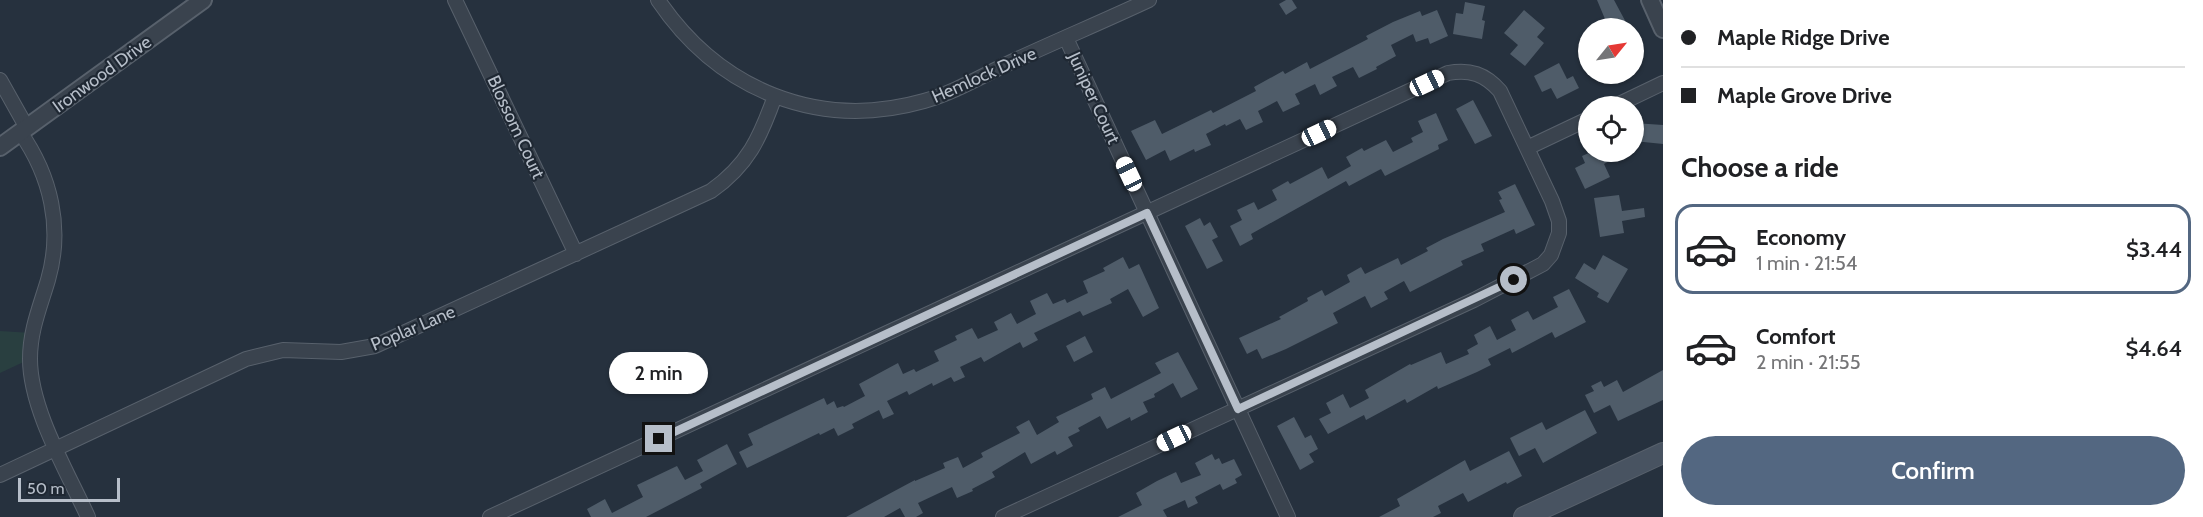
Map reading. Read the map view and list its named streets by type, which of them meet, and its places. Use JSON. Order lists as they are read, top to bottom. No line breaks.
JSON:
{"streets":{"street":["Ironwood Drive","Hemlock Drive","Juniper Court","Blossom Court","Poplar Lane"]},"crossings":[["Hemlock Drive","Juniper Court"],["Hemlock Drive","Poplar Lane"],["Blossom Court","Poplar Lane"]],"scale_bar":"50 m","north":"top right","page":{"banner":["Maple Ridge Drive","Maple Grove Drive"],"heading":"Choose a ride","list":[{"name":"Economy","note":"1 min · 21:54","value":"$3.44"},{"name":"Comfort","note":"2 min · 21:55","value":"$4.64"}],"bubble":"2 min","buttons":"Confirm","scale":"50 m"}}
